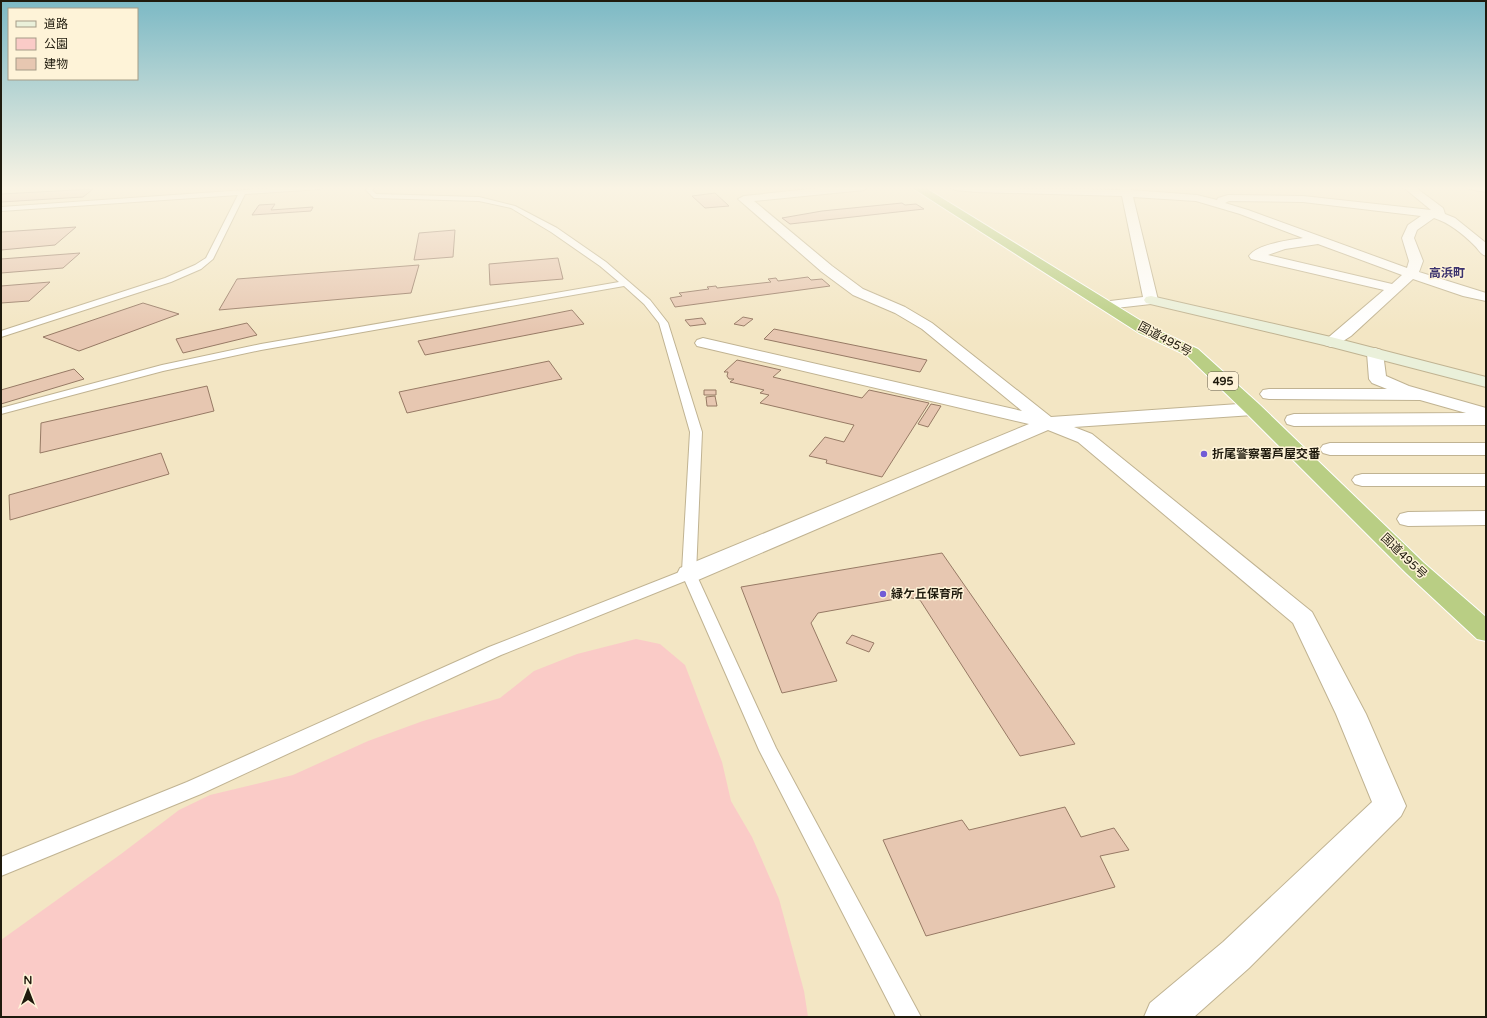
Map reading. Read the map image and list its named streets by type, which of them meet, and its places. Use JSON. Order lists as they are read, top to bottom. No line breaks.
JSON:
{"streets":{"highway":["国道495号","495"]},"districts":["高浜町"],"places":["折尾警察署芦屋交番","緑ケ丘保育所"],"legend":["道路","公園","建物"],"north":"top"}
